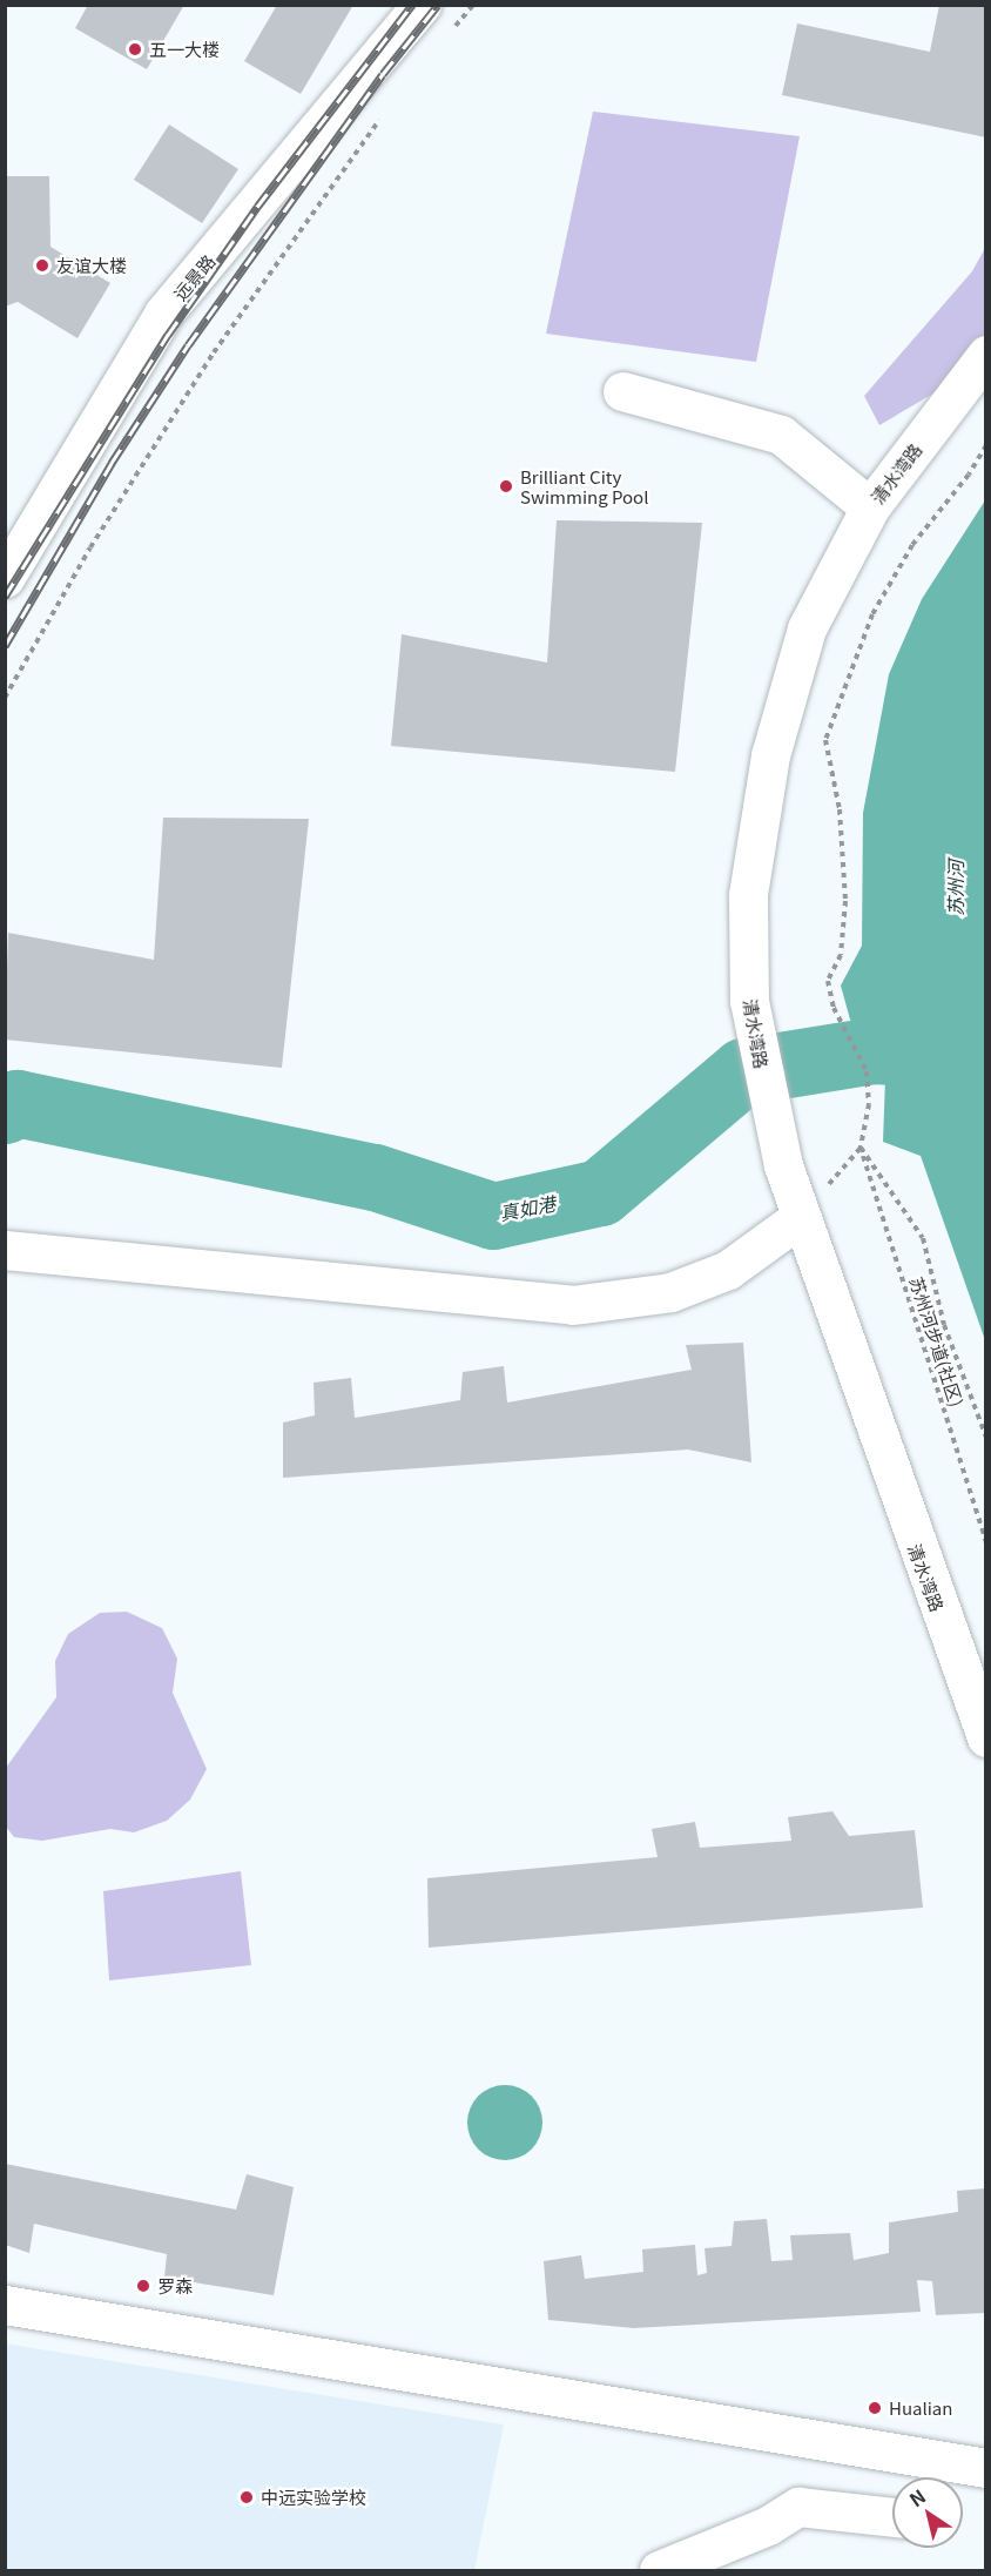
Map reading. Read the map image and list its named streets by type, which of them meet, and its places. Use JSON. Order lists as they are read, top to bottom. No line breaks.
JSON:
{"streets":{"street":["远景路","清水湾路"],"path":["苏州河步道(社区)"]},"water":["苏州河","真如港"],"places":["五一大楼","友谊大楼","Brilliant City Swimming Pool","罗森","Hualian","中远实验学校"],"north":"top left"}
